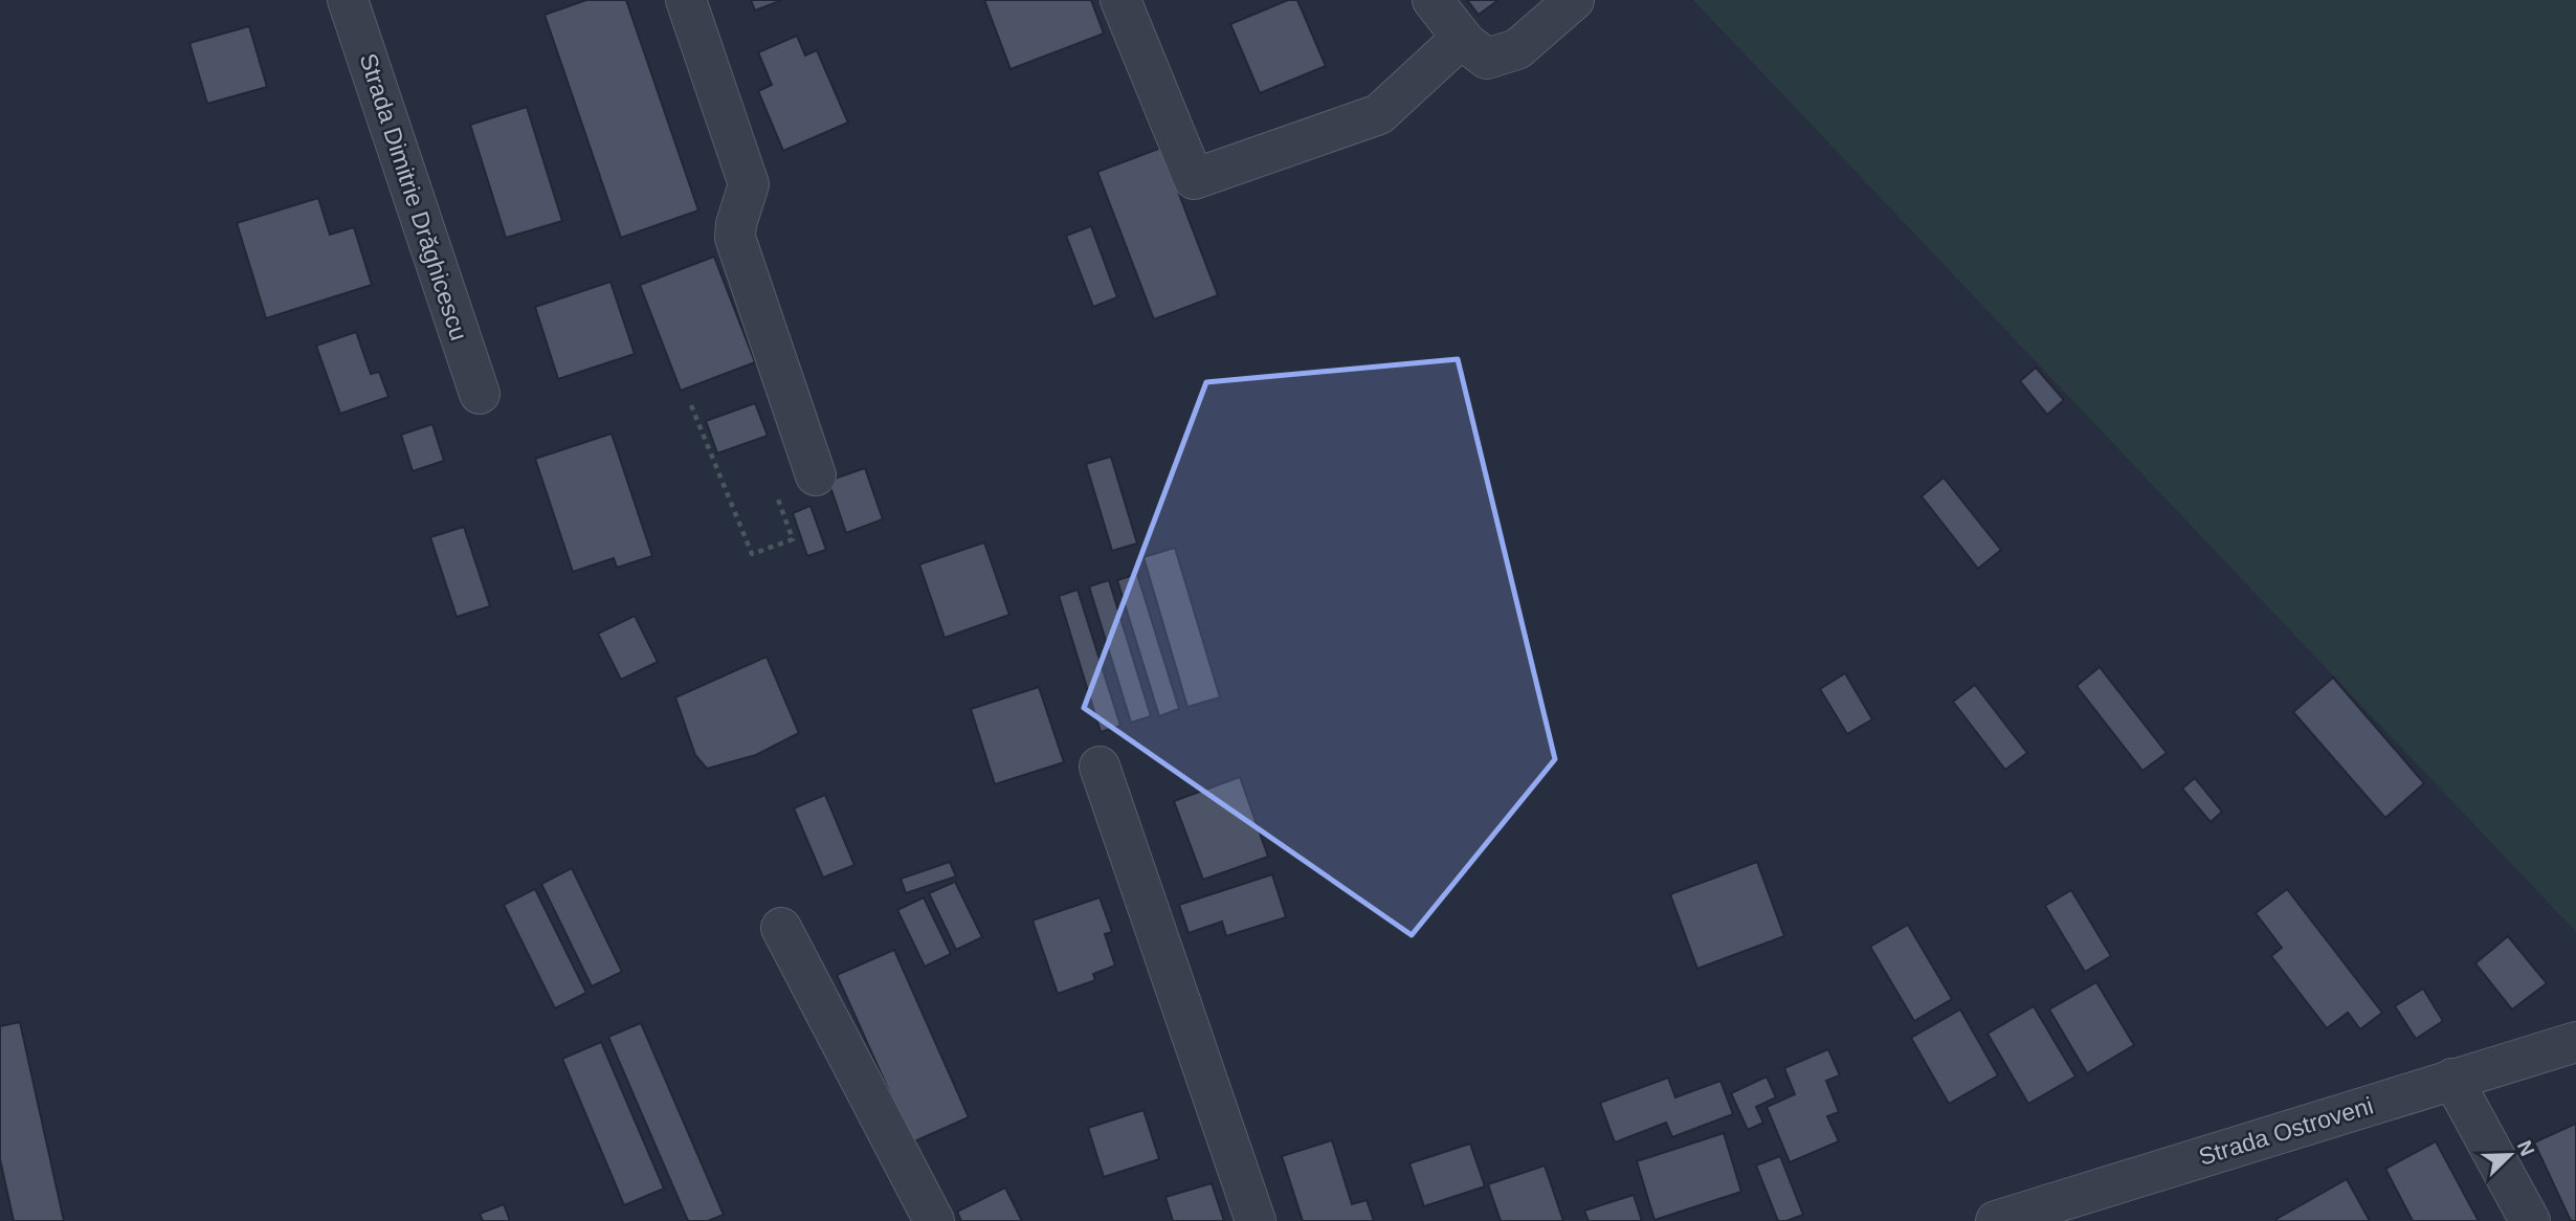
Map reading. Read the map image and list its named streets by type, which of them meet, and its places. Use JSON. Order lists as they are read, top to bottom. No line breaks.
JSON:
{"streets":{"street":["Strada Dimitrie Drăghicescu","Strada Ostroveni"]},"north":"top right"}
